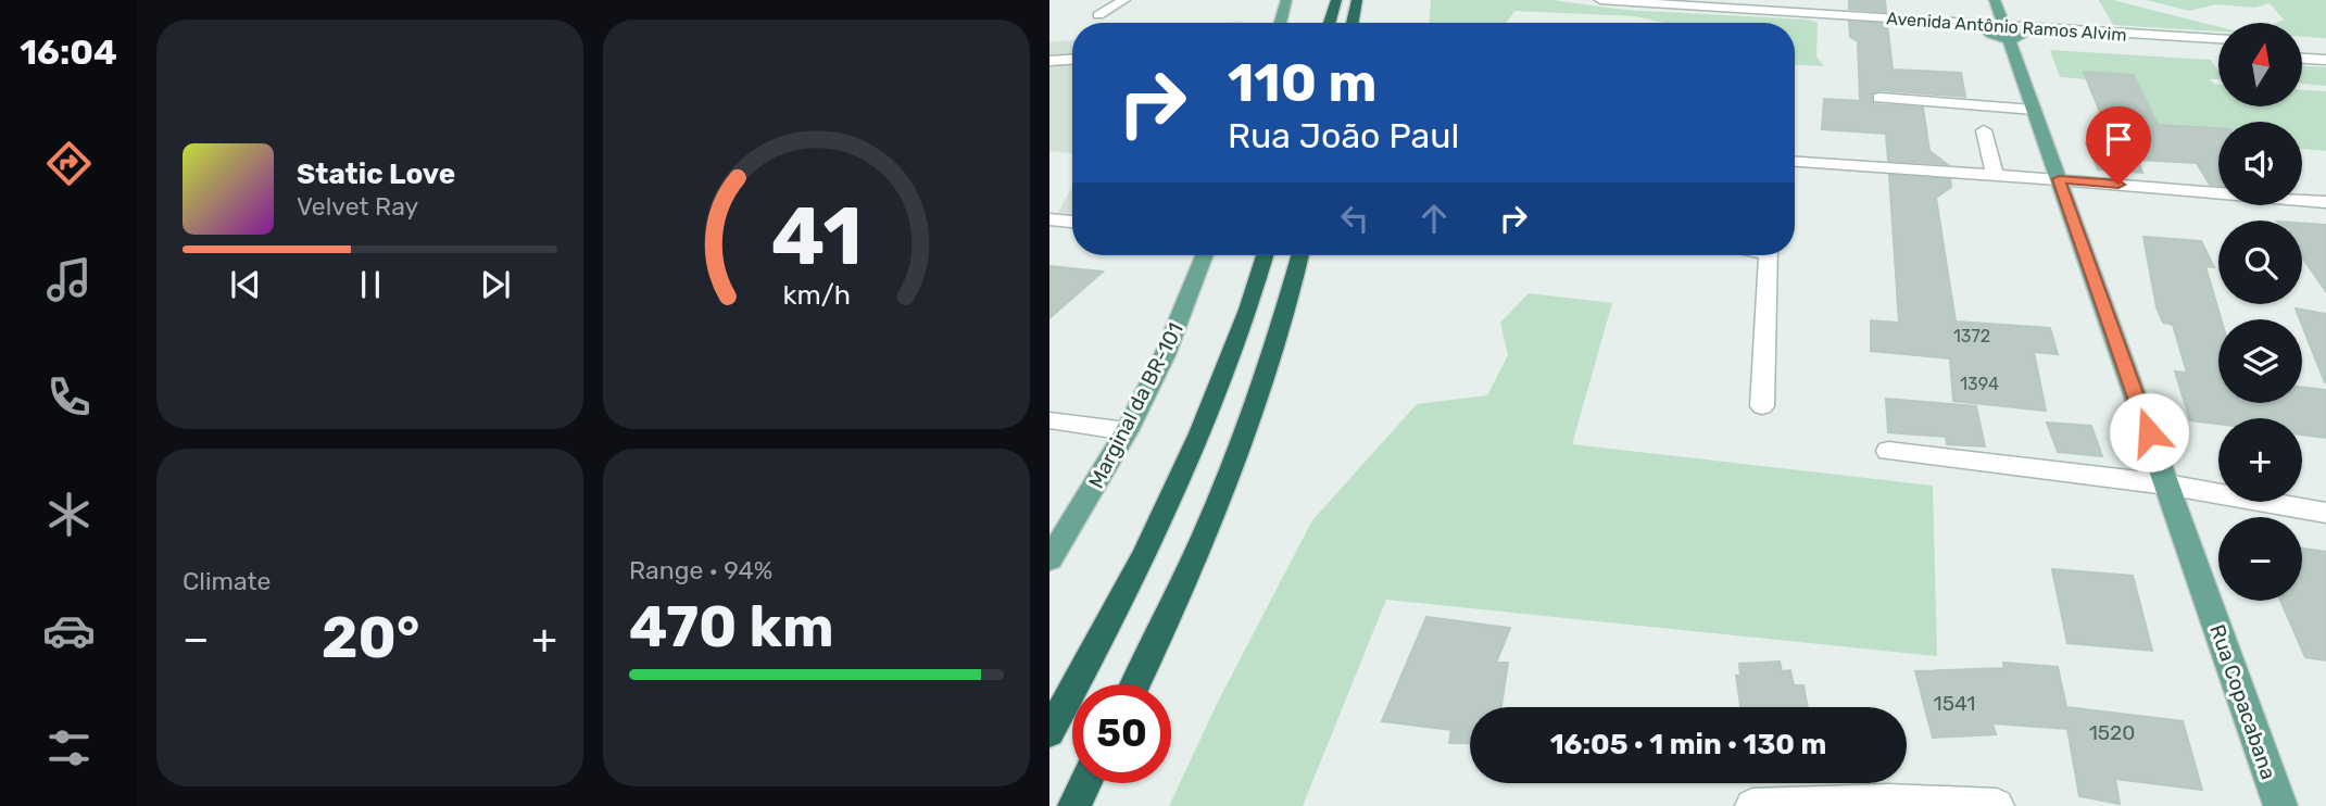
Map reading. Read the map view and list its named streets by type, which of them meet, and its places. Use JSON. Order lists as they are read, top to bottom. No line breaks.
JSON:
{"streets":{"main road":["Marginal da BR-101","Rua Copacabana"],"street":["Avenida Antônio Ramos Alvim"]},"crossings":[["Avenida Antônio Ramos Alvim","Rua Copacabana"]],"house_numbers":["1372","1394","1541","1520"],"north":"top","page":{"tabs":"16:04","map_buttons":["+","−"],"turn":["110 m","Rua João Paul"],"song":["Static Love","Velvet Ray"],"tile":["Climate",["Range · 94%","470 km"]],"heat":["−","20°","+"],"limit":"50","trip":"16:05 · 1 min · 130 m","gauge":["41","km/h"]}}
